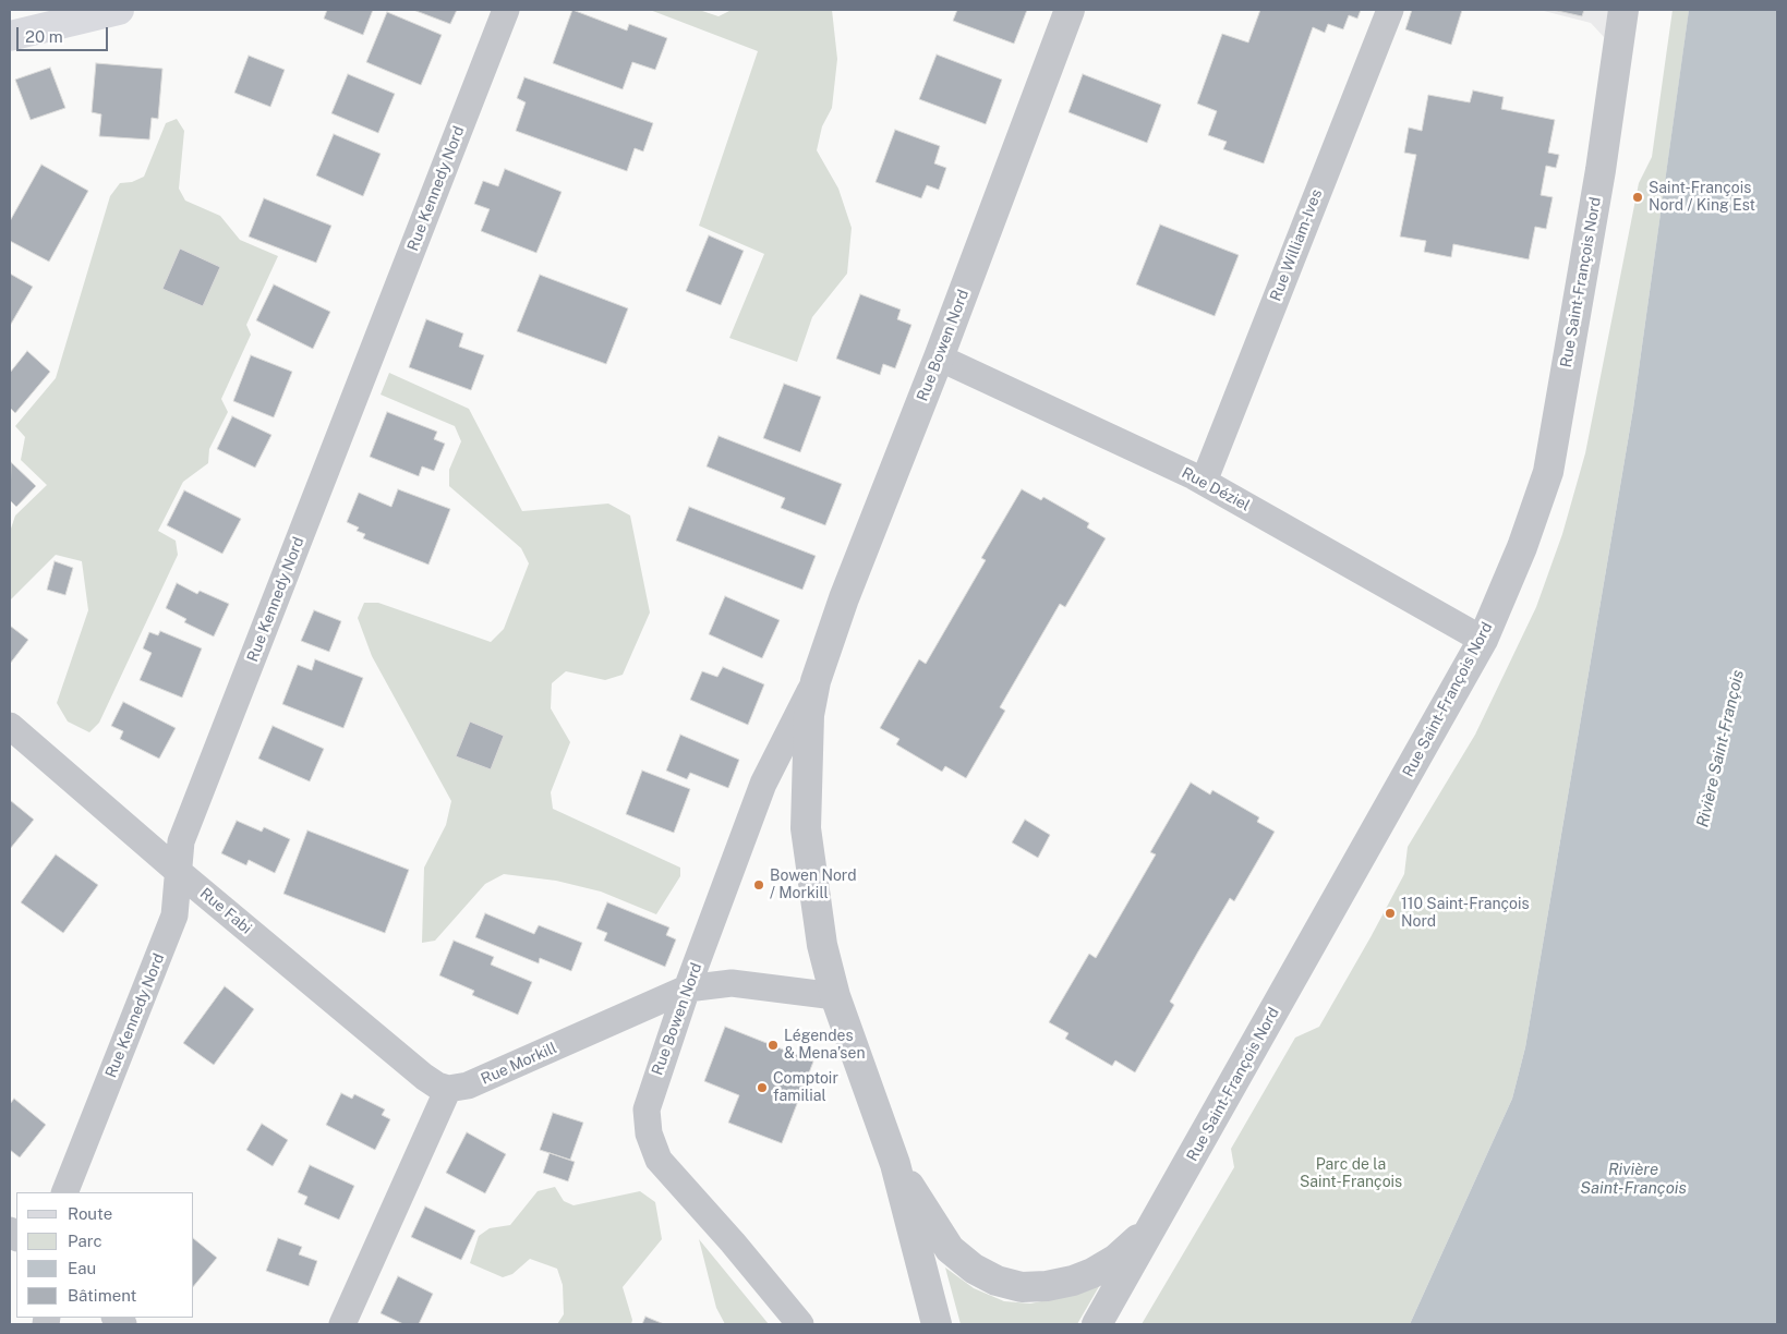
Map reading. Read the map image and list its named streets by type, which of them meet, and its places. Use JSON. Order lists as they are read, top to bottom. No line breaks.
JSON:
{"streets":{"street":["Rue Kennedy Nord","Rue William-Ives","Rue Saint-François Nord","Rue Bowen Nord","Rue Déziel","Rue Fabi","Rue Morkill"]},"crossings":[["Rue Kennedy Nord","Rue Fabi"],["Rue William-Ives","Rue Déziel"],["Rue Saint-François Nord","Rue Déziel"],["Rue Bowen Nord","Rue Déziel"],["Rue Bowen Nord","Rue Morkill"],["Rue Fabi","Rue Morkill"]],"water":["Rivière Saint-François"],"parks":["Parc de la Saint-François"],"places":["Saint-François Nord / King Est","Bowen Nord / Morkill","110 Saint-François Nord","Légendes & Mena’sen","Comptoir familial"],"legend":["Route","Parc","Eau","Bâtiment"],"scale_bar":"20 m"}
